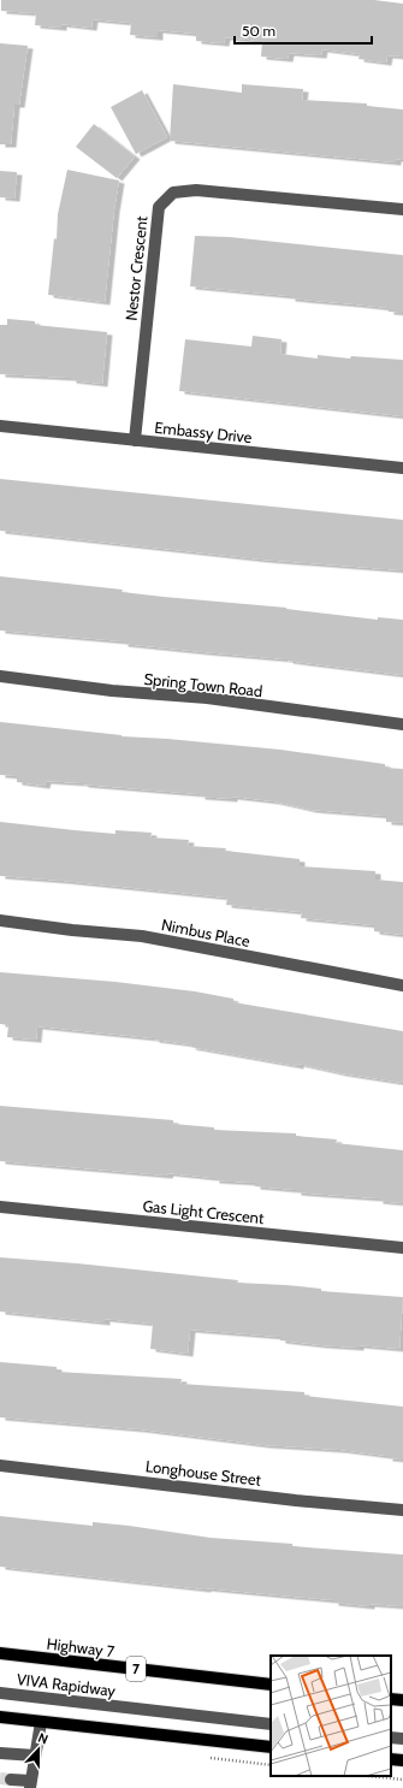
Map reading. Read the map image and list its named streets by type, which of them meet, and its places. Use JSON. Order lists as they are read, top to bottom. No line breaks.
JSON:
{"streets":{"main road":["Highway 7","7"],"street":["Nestor Crescent","Embassy Drive","Spring Town Road","Nimbus Place","Gas Light Crescent","Longhouse Street","VIVA Rapidway"]},"crossings":[["Nestor Crescent","Embassy Drive"]],"scale_bar":"50 m","north":"top"}
